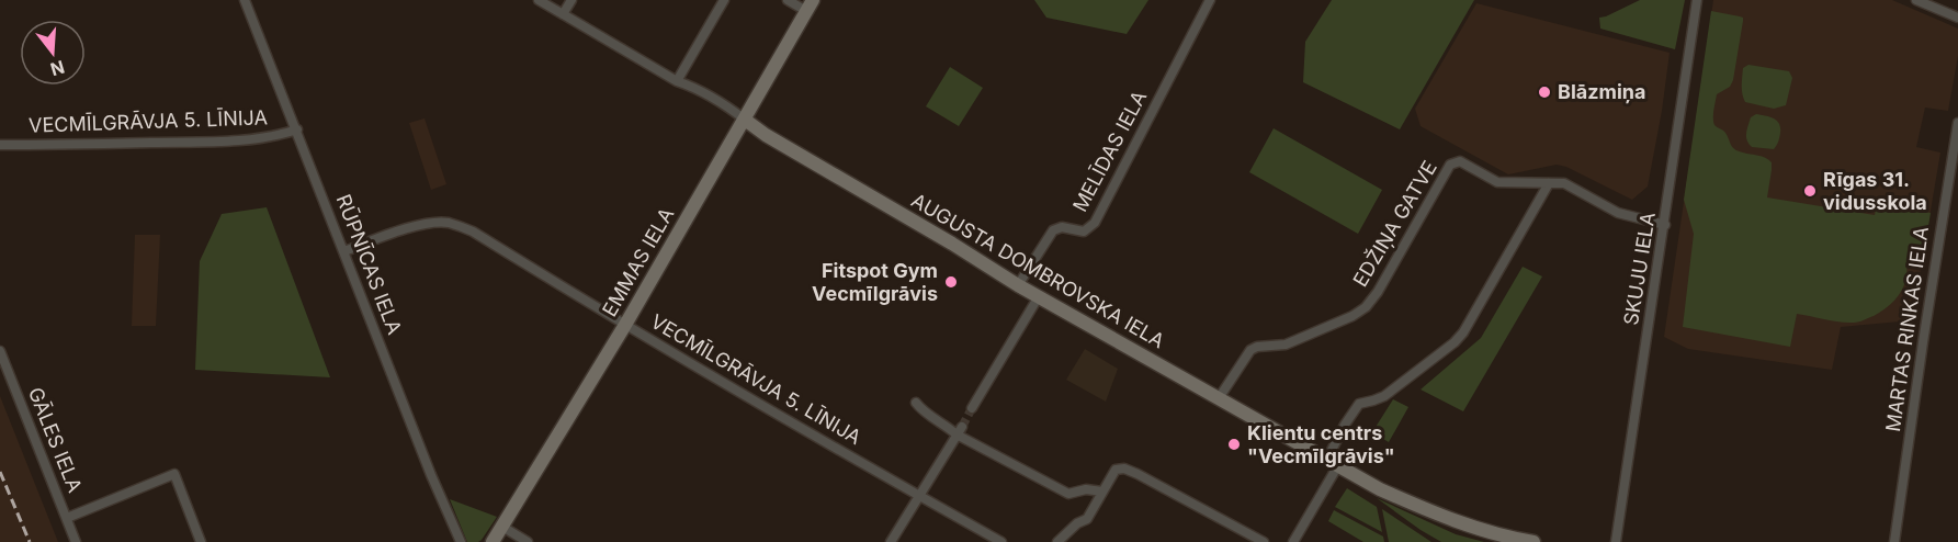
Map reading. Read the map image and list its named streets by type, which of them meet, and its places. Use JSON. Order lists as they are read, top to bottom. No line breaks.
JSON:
{"streets":{"main road":["EMMAS IELA","AUGUSTA DOMBROVSKA IELA"],"street":["VECMĪLGRĀVJA 5. LĪNIJA","MELĪDAS IELA","EDŽIŅA GATVE","RŪPNĪCAS IELA","SKUJU IELA","MARTAS RINKAS IELA","GĀLES IELA"]},"crossings":[["VECMĪLGRĀVJA 5. LĪNIJA","EMMAS IELA"],["VECMĪLGRĀVJA 5. LĪNIJA","RŪPNĪCAS IELA"],["MELĪDAS IELA","AUGUSTA DOMBROVSKA IELA"],["EDŽIŅA GATVE","SKUJU IELA"],["EDŽIŅA GATVE","AUGUSTA DOMBROVSKA IELA"],["EMMAS IELA","AUGUSTA DOMBROVSKA IELA"]],"places":["Blāzmiņa","Rīgas 31. vidusskola","Fitspot Gym Vecmīlgrāvis","Klientu centrs \"Vecmīlgrāvis\""],"north":"bottom"}
